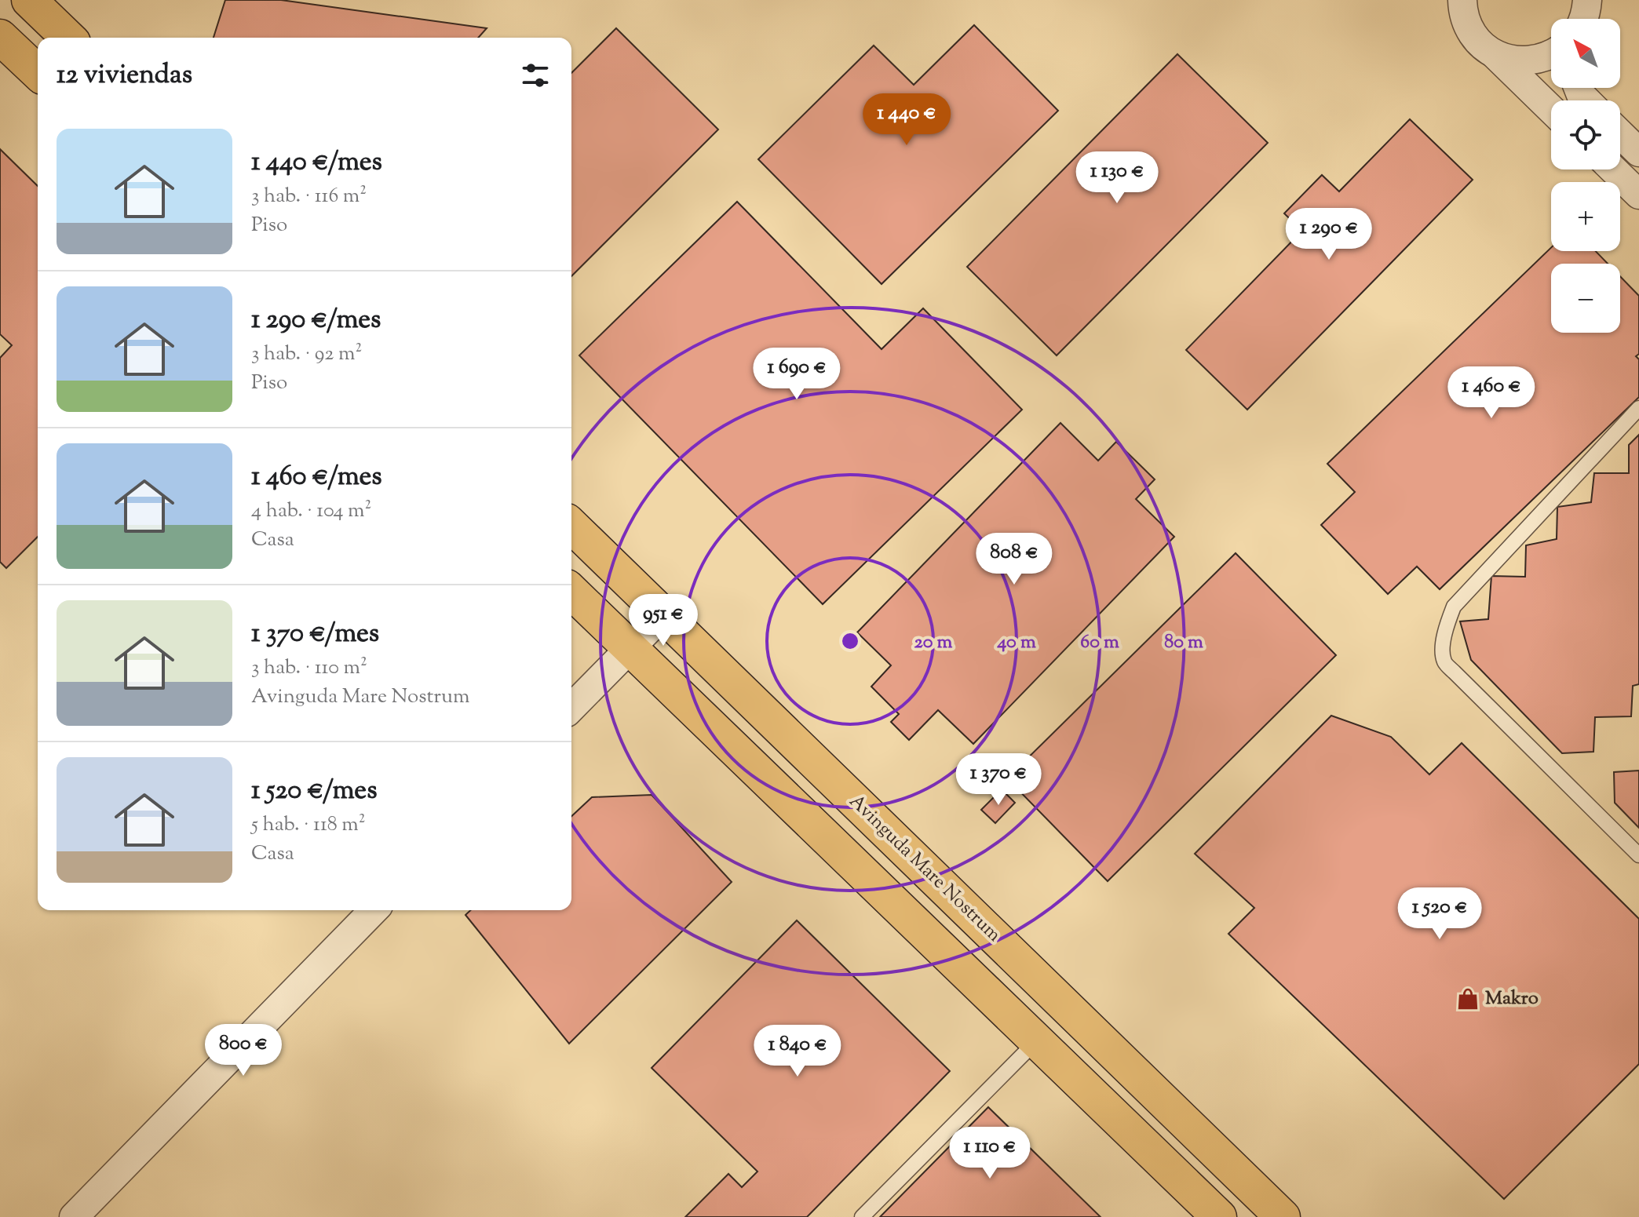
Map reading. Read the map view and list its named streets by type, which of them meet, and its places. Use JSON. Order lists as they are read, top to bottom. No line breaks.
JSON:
{"streets":{"main road":["Avinguda Mare Nostrum"]},"places":{"shop":["Makro"]},"north":"top left","page":{"map_buttons":["+","−"],"heading":"12 viviendas","price":["1 440 €","1 130 €","1 290 €","1 690 €","1 460 €","808 €","951 €","1 370 €","1 520 €","800 €","1 840 €","1 110 €"],"list":[{"name":"1 440 €/mes","note":"3 hab. · 116 m² · Piso"},{"name":"1 290 €/mes","note":"3 hab. · 92 m² · Piso"},{"name":"1 460 €/mes","note":"4 hab. · 104 m² · Casa"},{"name":"1 370 €/mes","note":"3 hab. · 110 m² · Avinguda Mare Nostrum"},{"name":"1 520 €/mes","note":"5 hab. · 118 m² · Casa"}]},"rings":["20 m","40 m","60 m","80 m"]}
